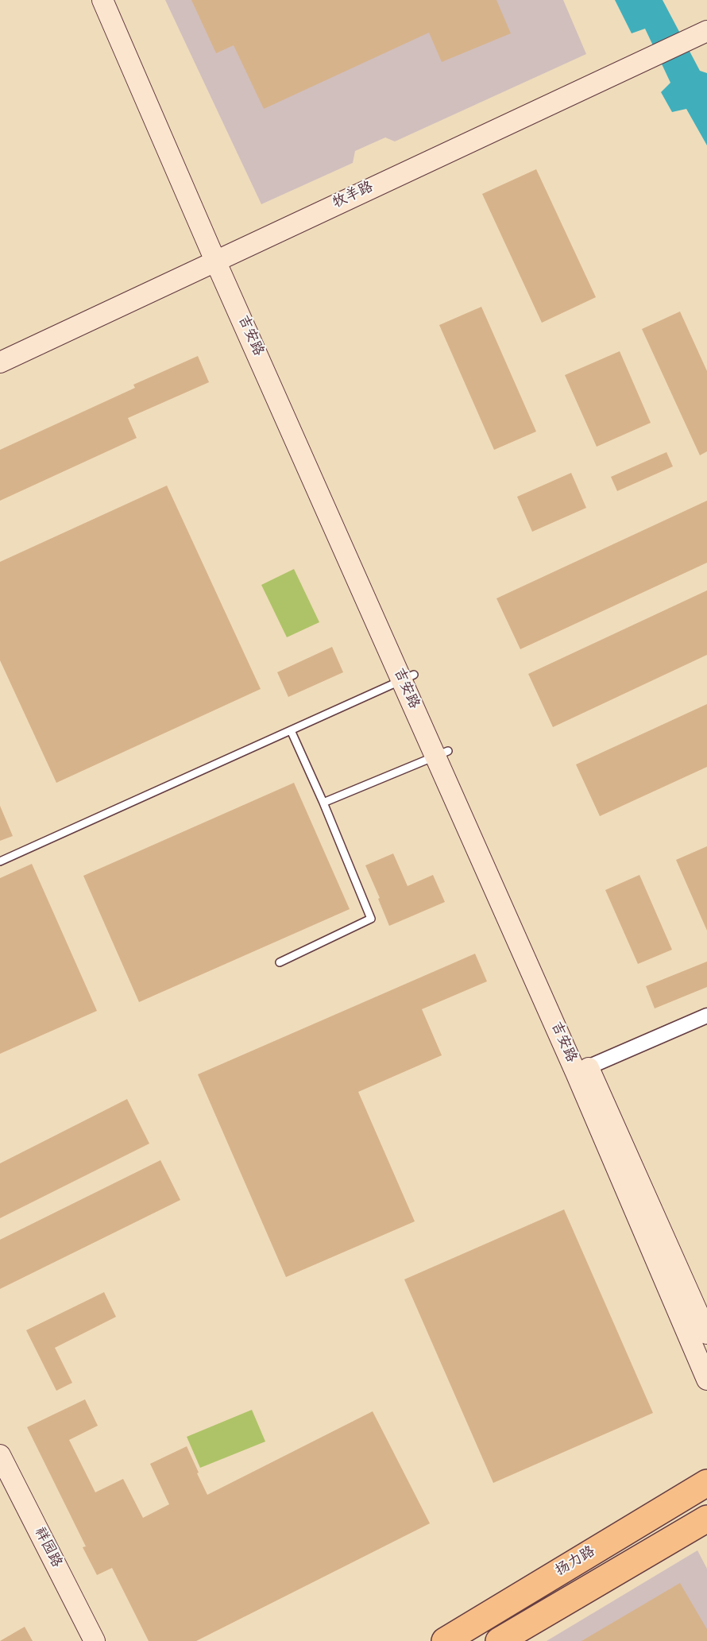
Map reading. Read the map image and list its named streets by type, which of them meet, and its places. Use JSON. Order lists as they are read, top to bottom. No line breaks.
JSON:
{"streets":{"highway":["扬力路"],"street":["牧羊路","吉安路","祥园路"]},"crossings":[["牧羊路","吉安路"]]}
